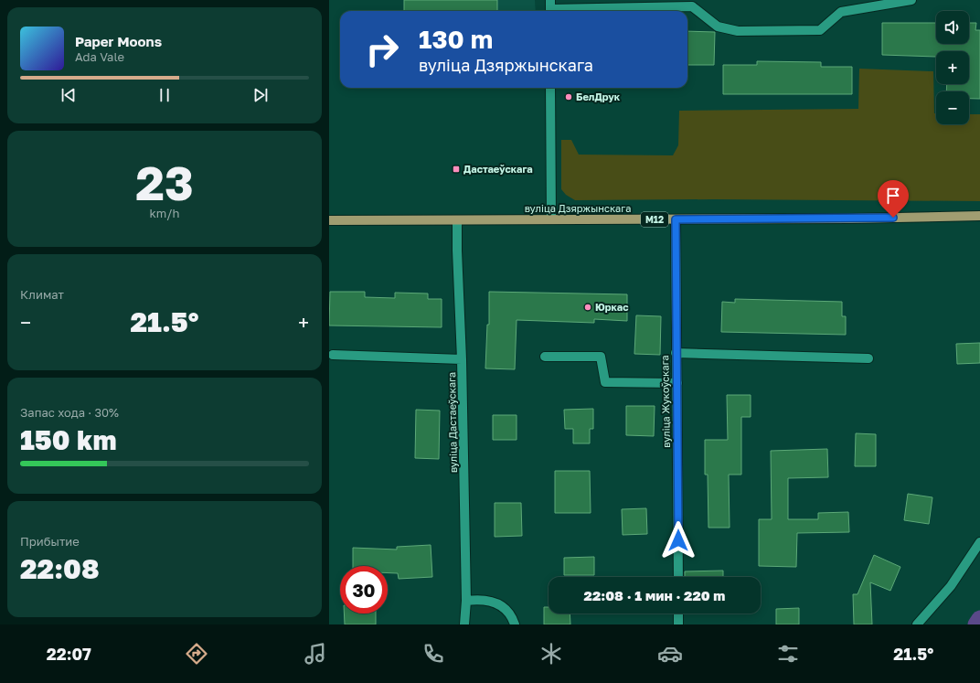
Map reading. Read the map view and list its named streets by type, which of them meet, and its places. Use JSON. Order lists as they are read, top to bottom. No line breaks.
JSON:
{"streets":{"main road":["вуліца Дзяржынскага","М12"],"street":["вуліца Жукоўскага","вуліца Дастаеўскага"]},"crossings":[["вуліца Дзяржынскага","вуліца Жукоўскага"],["вуліца Дзяржынскага","вуліца Дастаеўскага"]],"places":{"other":["БелДрук","Юркас"],"transit":["Дастаеўскага"]},"page":{"map_buttons":["+","−"],"turn":["130 m","вуліца Дзяржынскага"],"song":["Paper Moons","Ada Vale"],"tile":[["23","km/h"],"Климат",["Запас хода · 30%","150 km"],["Прибытие","22:08"]],"heat":["−","21.5°","+"],"limit":"30","trip":"22:08 · 1 мин · 220 m","tabs":["22:07","21.5°"]}}
